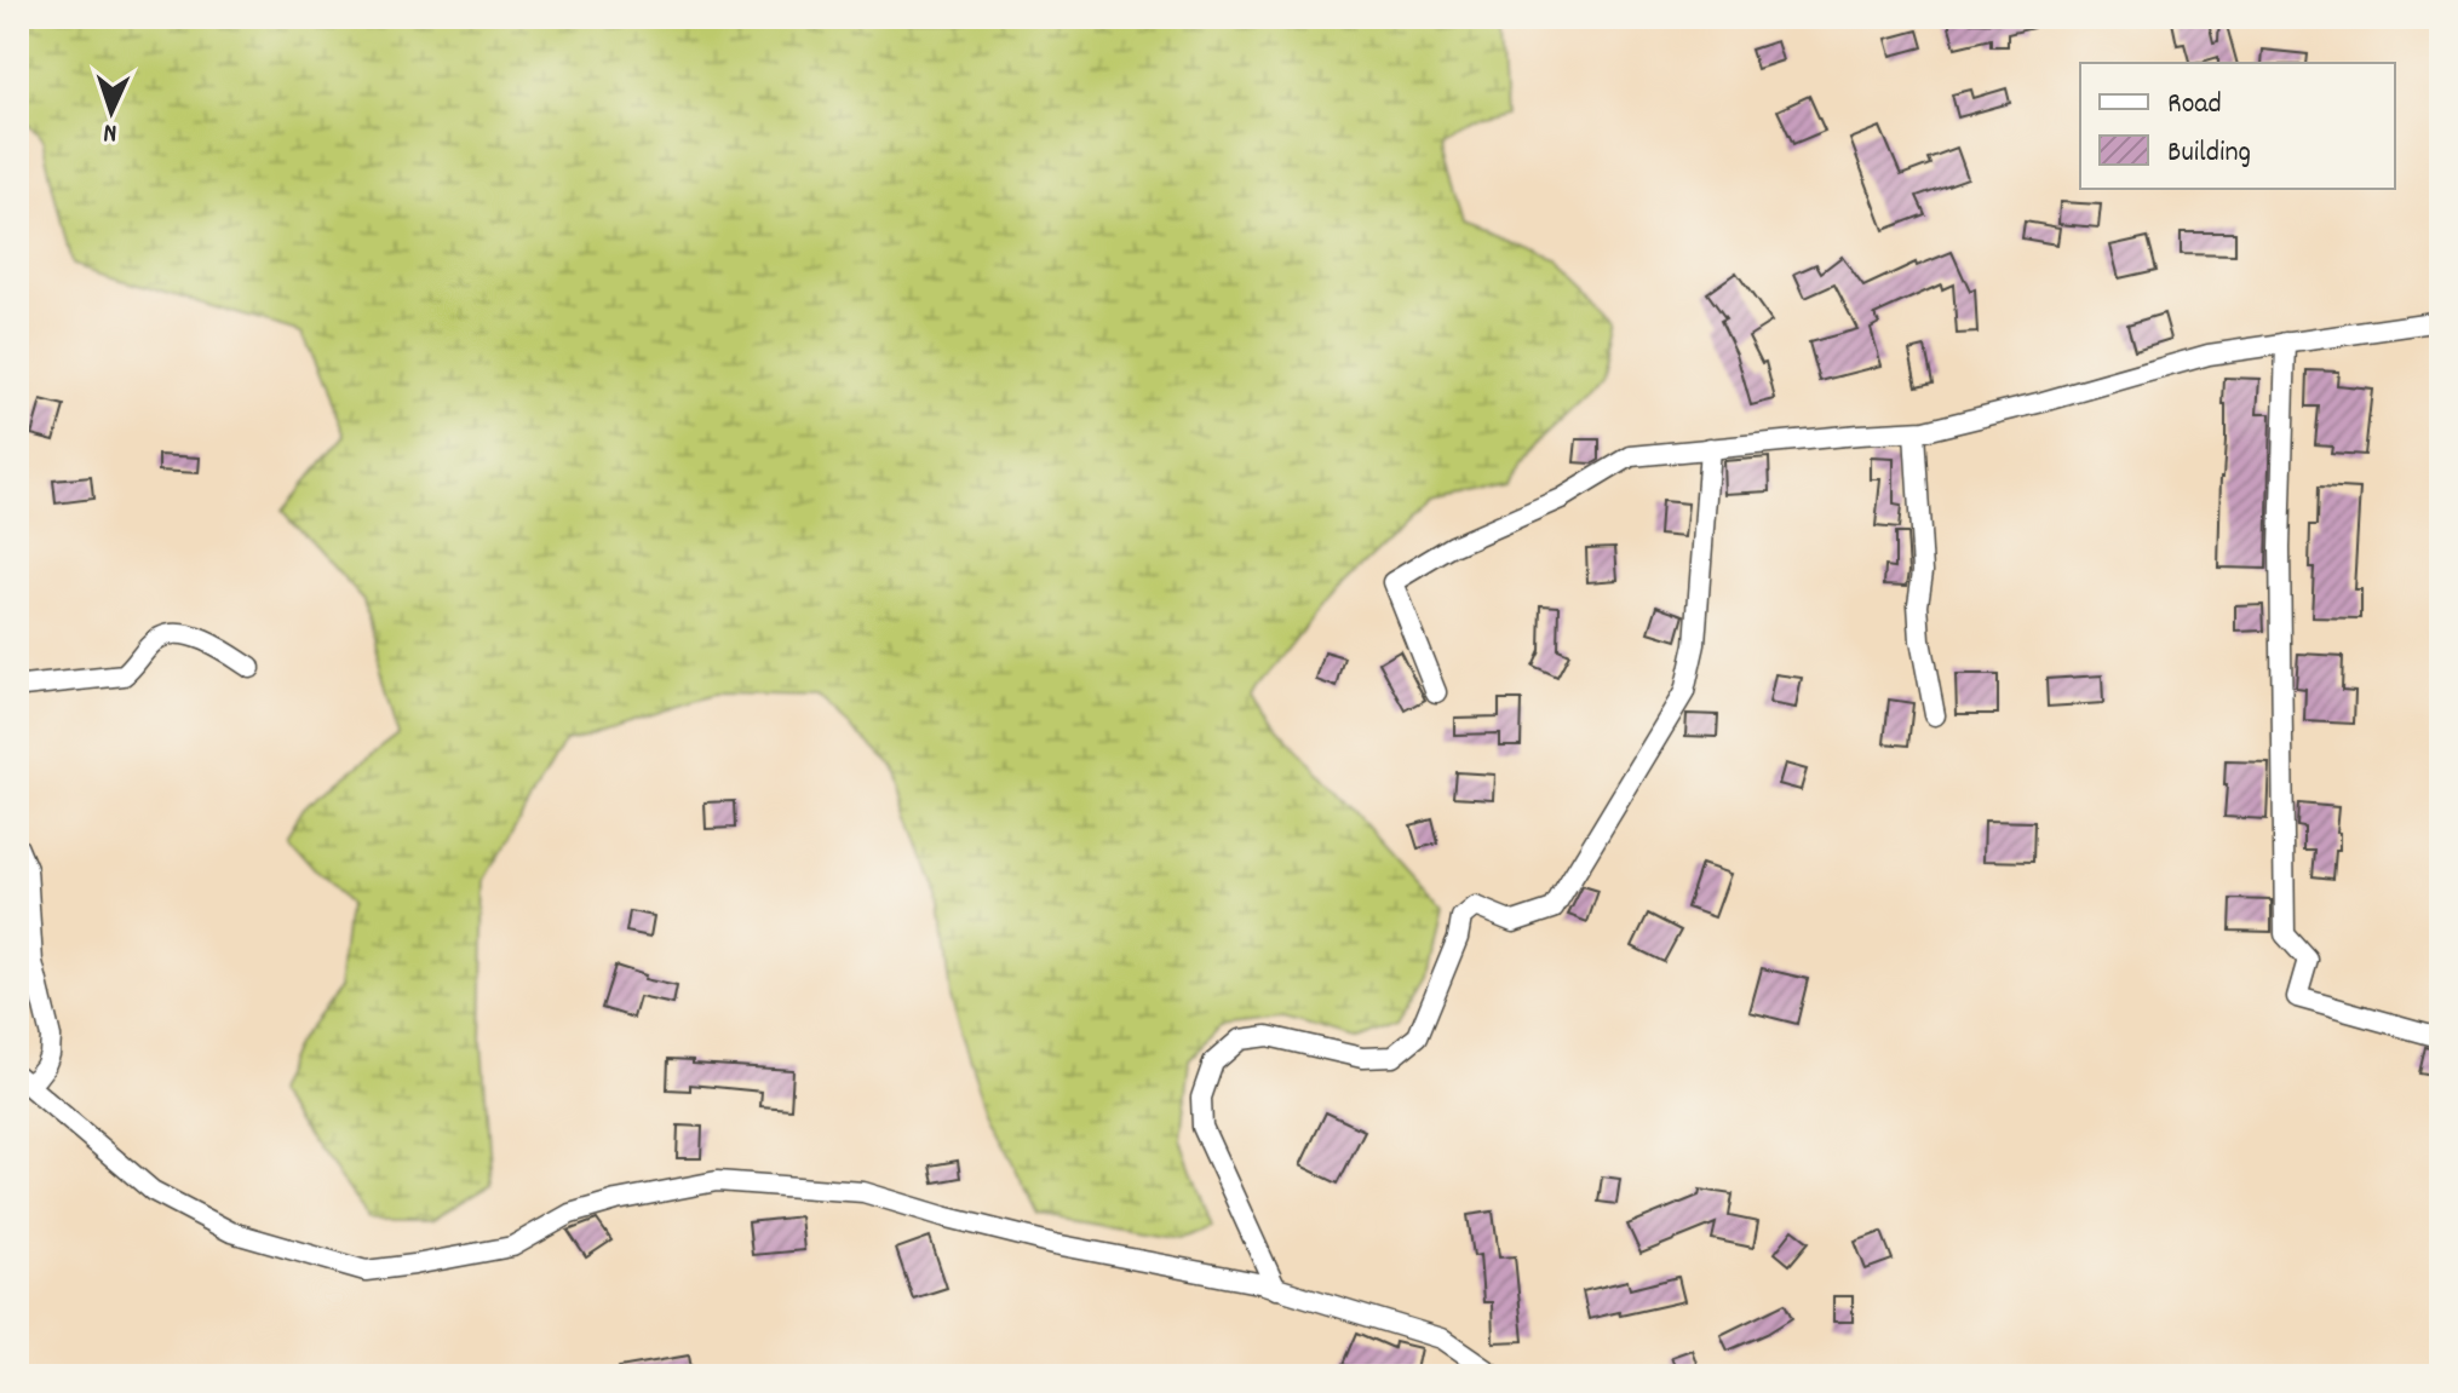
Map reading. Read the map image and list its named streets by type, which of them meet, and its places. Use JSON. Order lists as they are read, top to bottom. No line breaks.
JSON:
{"legend":["Road","Building"],"north":"bottom"}
